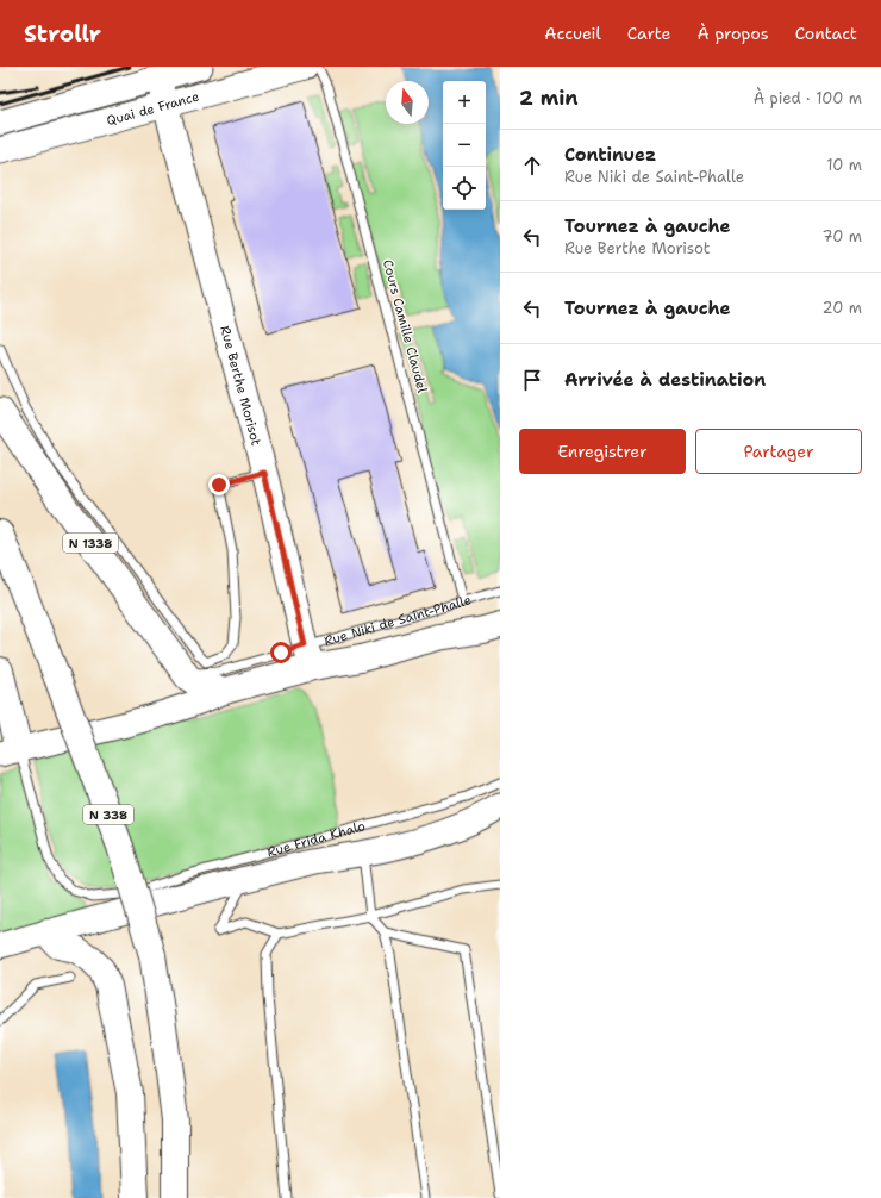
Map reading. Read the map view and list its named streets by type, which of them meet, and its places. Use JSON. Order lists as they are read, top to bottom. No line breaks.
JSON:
{"streets":{"highway":["N 1338","N 338"],"main road":["Quai de France","Rue Berthe Morisot","Rue Frida Khalo"],"lane":["Cours Camille Claudel","Rue Niki de Saint-Phalle"]},"crossings":[["Quai de France","Rue Berthe Morisot"],["Rue Berthe Morisot","N 1338"],["Rue Berthe Morisot","Rue Niki de Saint-Phalle"],["N 1338","Rue Niki de Saint-Phalle"]],"north":"top","page":{"header":"Strollr","nav":["Accueil","Carte","À propos","Contact"],"heading":["2 min","À pied · 100 m"],"map_buttons":["+","−"],"list":[["Continuez","Rue Niki de Saint-Phalle","10 m"],["Tournez à gauche","Rue Berthe Morisot","70 m"],["Tournez à gauche","20 m"],"Arrivée à destination"],"buttons":["Enregistrer","Partager"]}}
